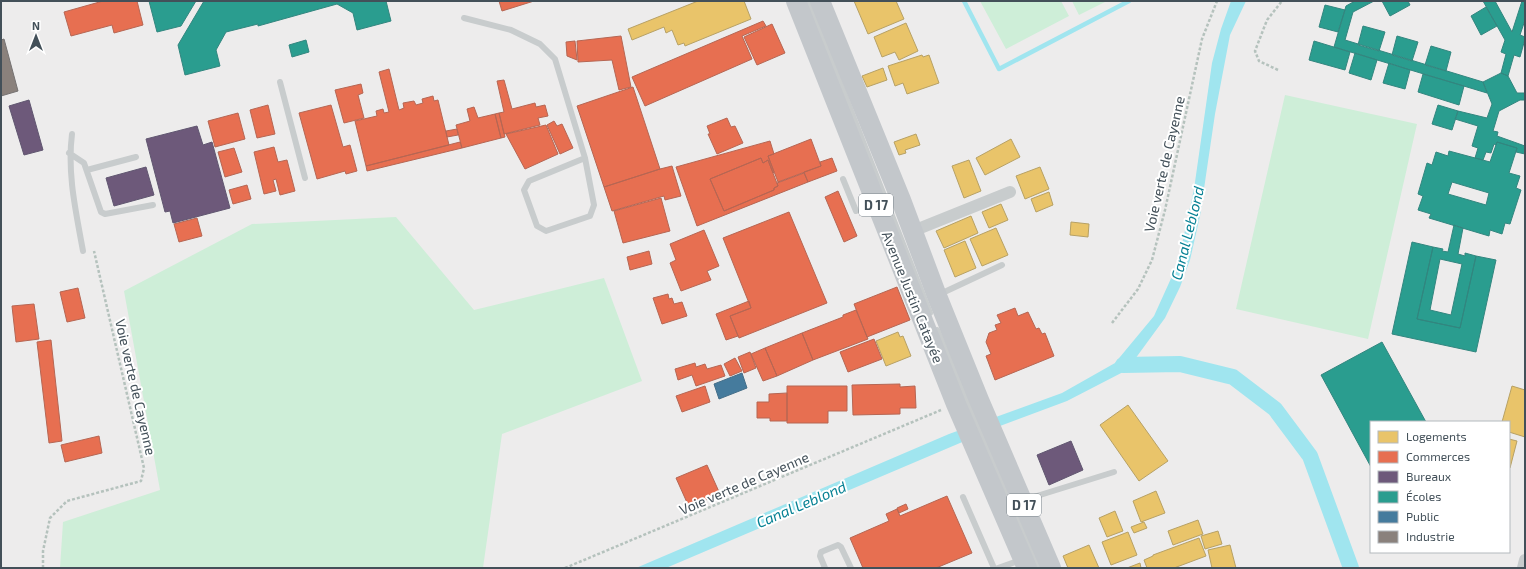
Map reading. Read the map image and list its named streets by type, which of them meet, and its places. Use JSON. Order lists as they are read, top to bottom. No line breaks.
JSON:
{"streets":{"main road":["D 17","Avenue Justin Catayée"],"path":["Voie verte de Cayenne"]},"crossings":[["Voie verte de Cayenne","Avenue Justin Catayée"]],"water":["Canal Leblond"],"legend":["Logements","Commerces","Bureaux","Écoles","Public","Industrie"],"north":"top"}
